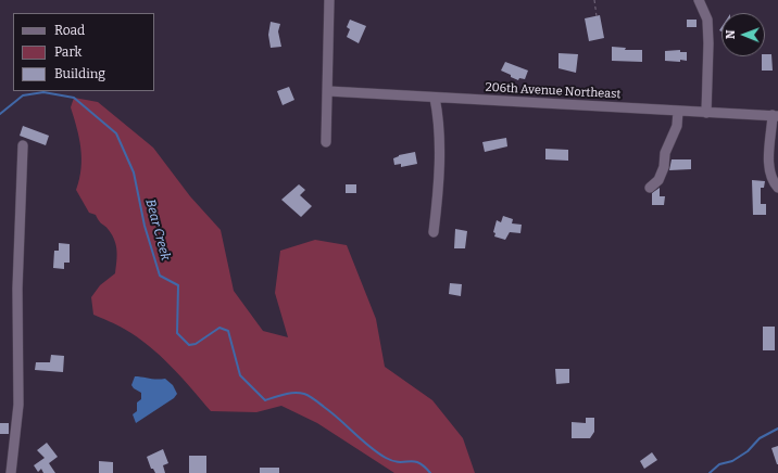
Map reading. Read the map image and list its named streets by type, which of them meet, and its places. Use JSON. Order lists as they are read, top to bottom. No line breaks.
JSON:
{"streets":{"street":["206th Avenue Northeast"]},"water":["Bear Creek"],"legend":["Road","Park","Building"],"north":"left"}
